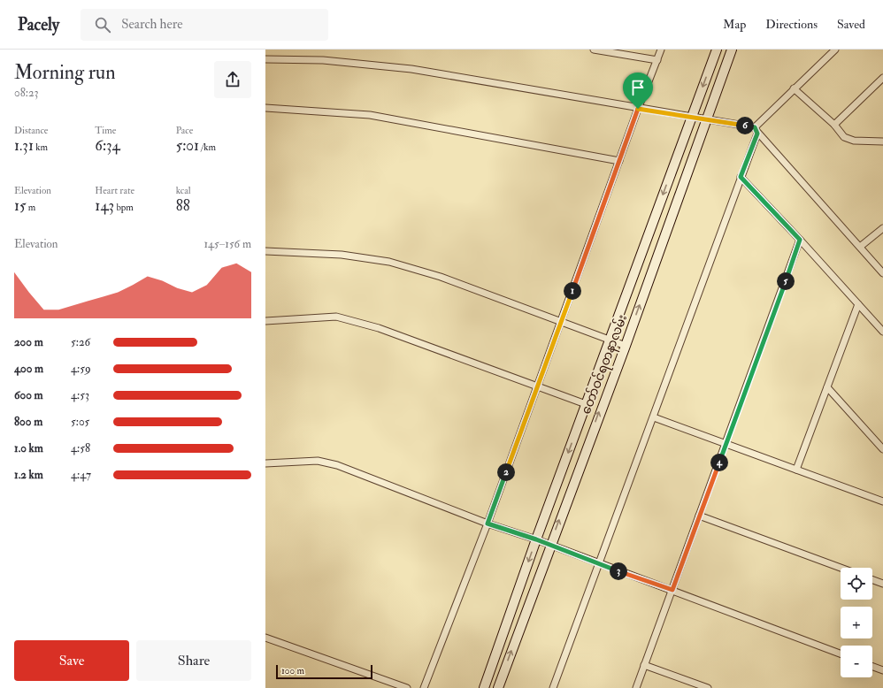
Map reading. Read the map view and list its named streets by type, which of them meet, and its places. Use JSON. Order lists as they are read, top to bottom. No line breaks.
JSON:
{"streets":{"main road":["တော်ဝင်ရတနာလမ်း"]},"scale_bar":"100 m","page":{"header":"Pacely","search":"Search here","nav":["Map","Directions","Saved"],"heading":["Morning run","08:23"],"stats":[["Distance","1.31 km"],["Time","6:34"],["Pace","5:01 /km"],["Elevation","15 m"],["Heart rate","143 bpm"],["kcal","88"]],"pins":["6","5","1","4","2","3"],"chart":["Elevation","145–156 m"],"list":[{"name":"200 m","note":"5:26"},{"name":"400 m","note":"4:59"},{"name":"600 m","note":"4:53"},{"name":"800 m","note":"5:05"},{"name":"1.0 km","note":"4:58"},{"name":"1.2 km","note":"4:47"}],"map_buttons":["+","−"],"buttons":["Save","Share"],"scale":"100 m"}}
